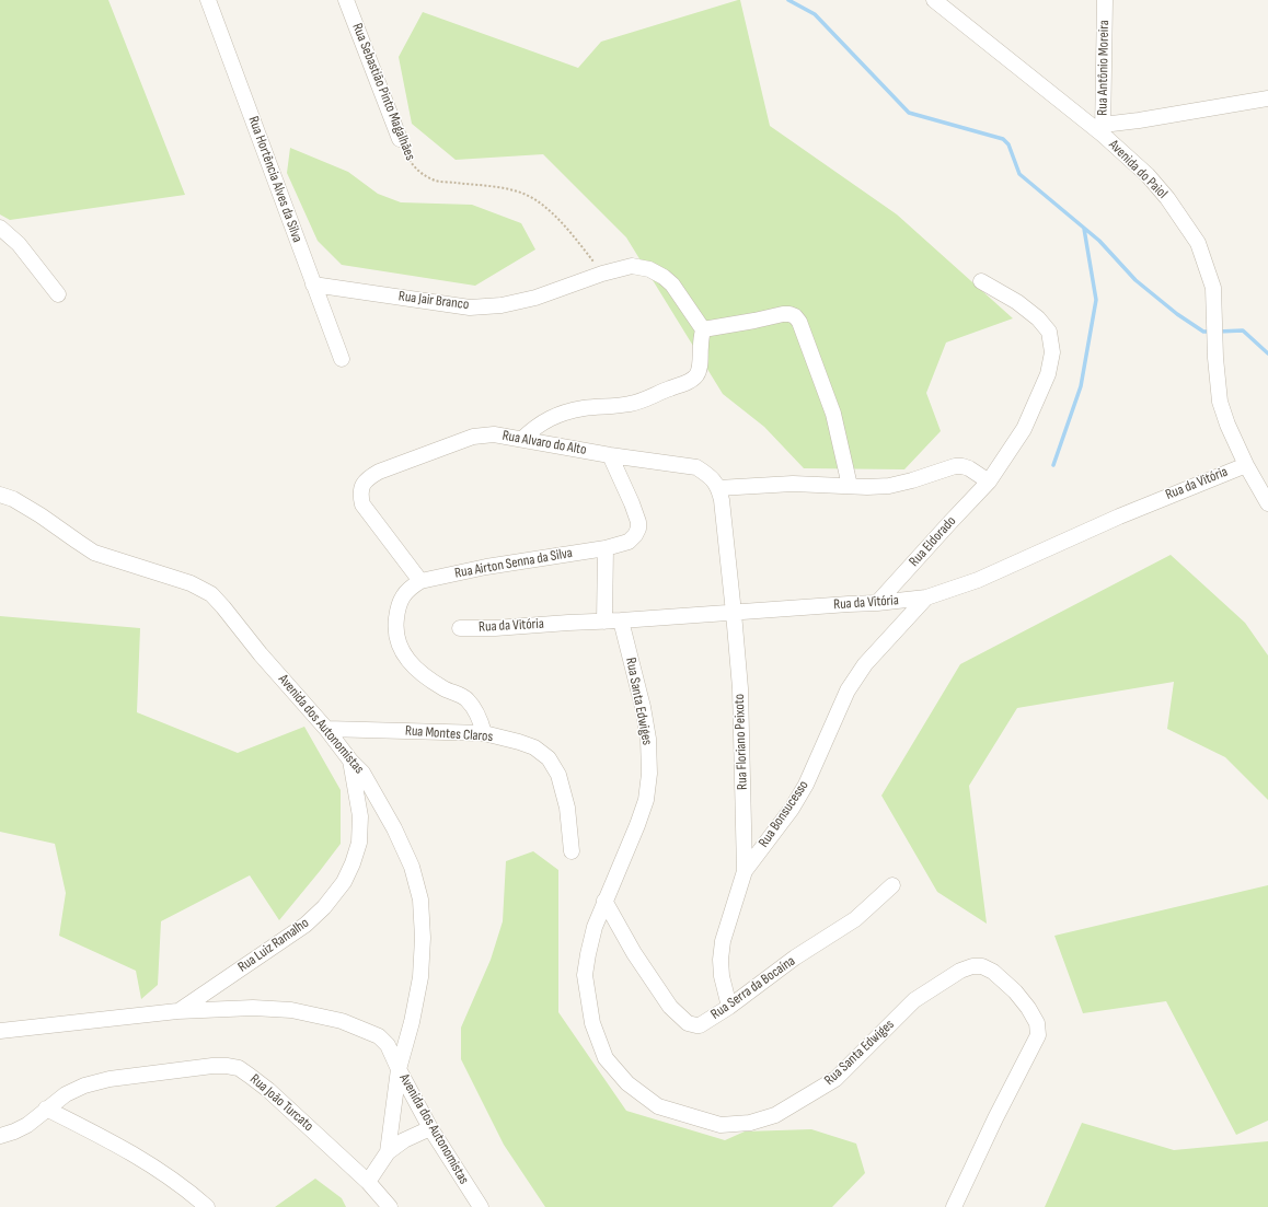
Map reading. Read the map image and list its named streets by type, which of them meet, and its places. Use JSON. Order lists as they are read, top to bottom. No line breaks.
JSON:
{"streets":{"street":["Rua Antônio Moreira","Rua Sebastião Pinto Magalhães","Avenida do Paiol","Rua Hortência Alves da Silva","Rua Jair Branco","Rua Alvaro do Alto","Rua da Vitória","Rua Eldorado","Rua Airton Senna da Silva","Rua Santa Edwiges","Avenida dos Autonomistas","Rua Montes Claros","Rua Floriano Peixoto","Rua Bonsucesso","Rua Luiz Ramalho","Rua Serra da Bocaína","Rua João Turcato"]},"crossings":[["Rua Antônio Moreira","Avenida do Paiol"],["Rua Sebastião Pinto Magalhães","Rua Jair Branco"],["Avenida do Paiol","Rua da Vitória"],["Rua Hortência Alves da Silva","Rua Jair Branco"],["Rua Alvaro do Alto","Rua Airton Senna da Silva"],["Rua da Vitória","Rua Eldorado"],["Rua da Vitória","Rua Santa Edwiges"],["Rua da Vitória","Rua Floriano Peixoto"],["Rua da Vitória","Rua Bonsucesso"],["Rua Santa Edwiges","Rua Serra da Bocaína"],["Avenida dos Autonomistas","Rua Montes Claros"],["Avenida dos Autonomistas","Rua Luiz Ramalho"],["Rua Floriano Peixoto","Rua Bonsucesso"],["Rua Bonsucesso","Rua Serra da Bocaína"]]}
